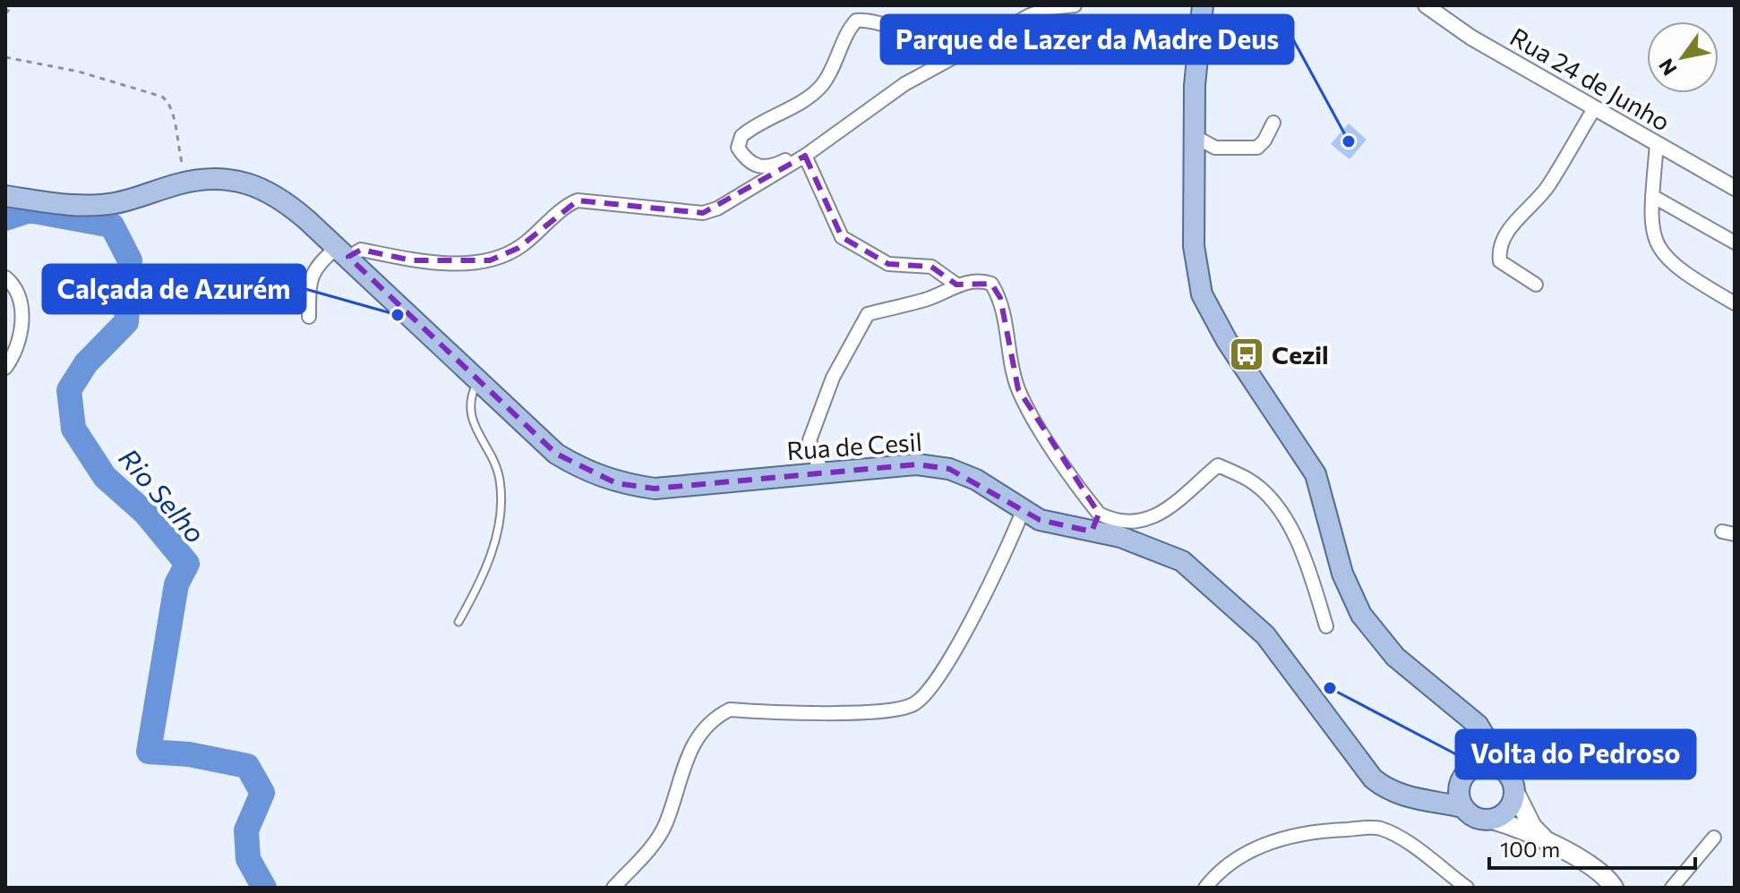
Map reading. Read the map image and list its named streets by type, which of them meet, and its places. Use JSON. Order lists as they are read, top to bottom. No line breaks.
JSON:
{"streets":{"main road":["Rua de Cesil"],"street":["Rua 24 de Junho"]},"water":["Rio Selho"],"places":{"other":["Parque de Lazer da Madre Deus","Calçada de Azurém","Volta do Pedroso"],"bus stop":["Cezil"]},"scale_bar":"100 m","north":"bottom left"}
